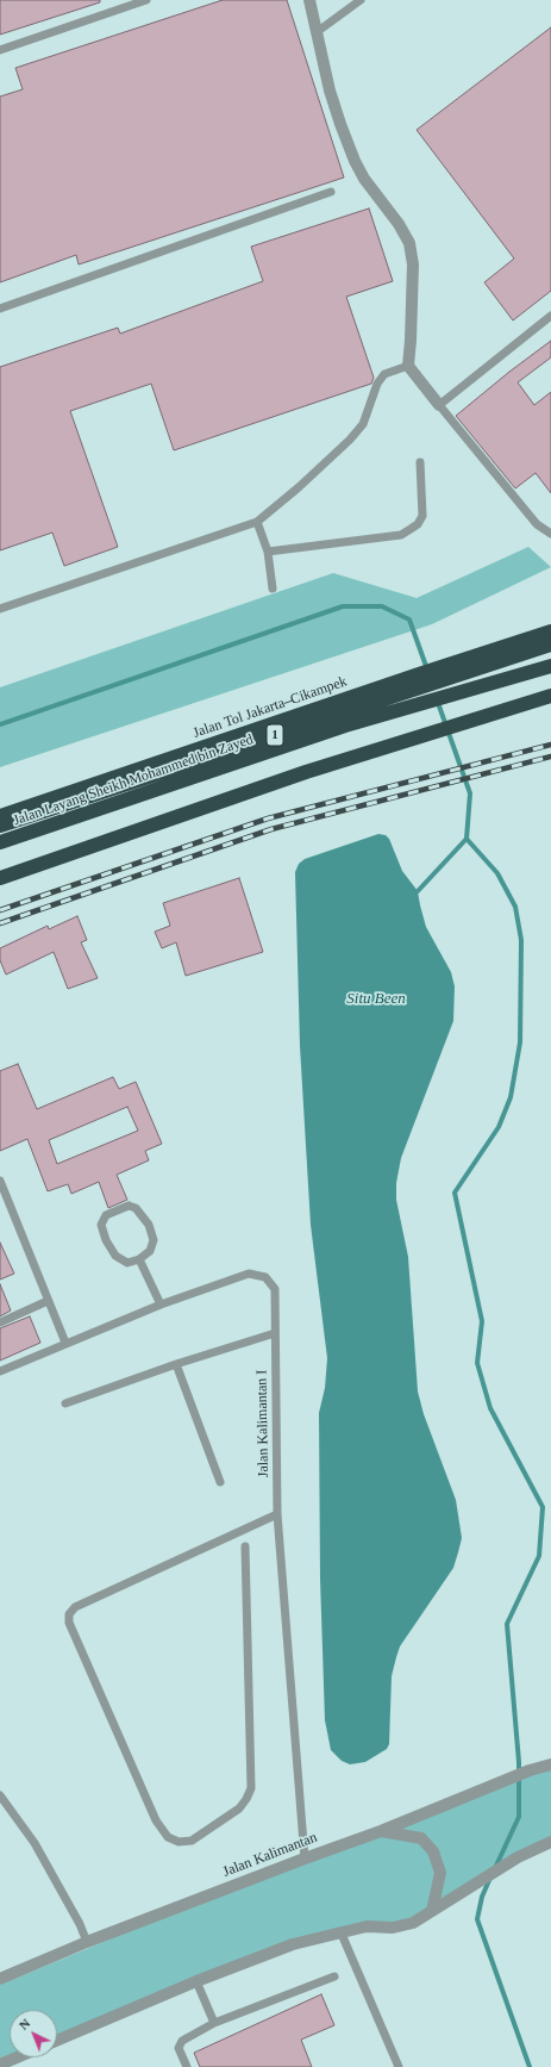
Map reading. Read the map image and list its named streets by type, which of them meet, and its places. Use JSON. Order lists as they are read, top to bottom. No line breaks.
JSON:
{"streets":{"highway":["Jalan Tol Jakarta–Cikampek","1","Jalan Layang Sheikh Mohammed bin Zayed"],"street":["Jalan Kalimantan"],"lane":["Jalan Kalimantan I"]},"crossings":[["Jalan Kalimantan I","Jalan Kalimantan"]],"water":["Situ Been"],"north":"top left"}
